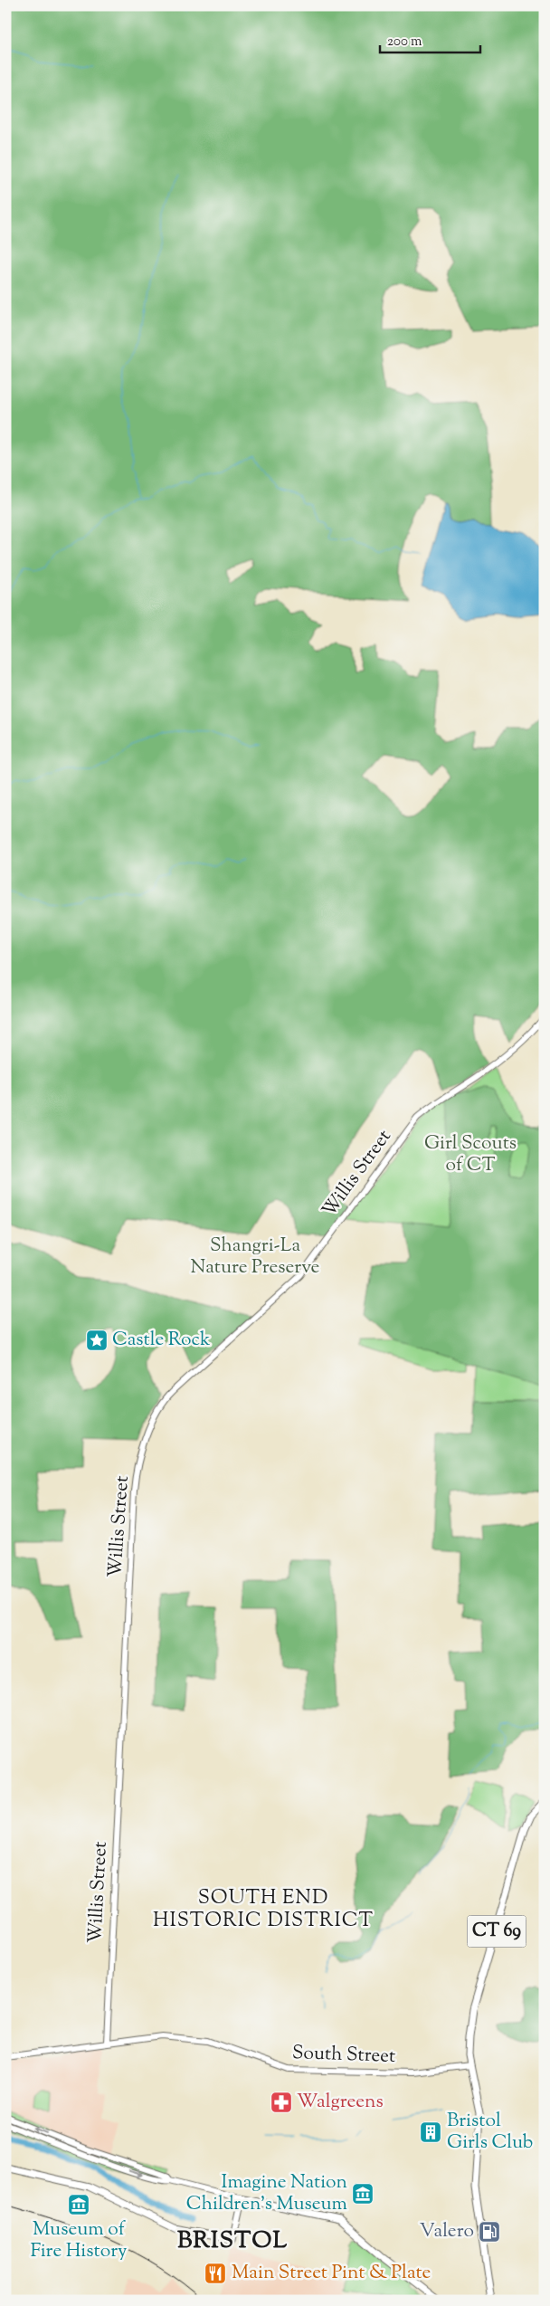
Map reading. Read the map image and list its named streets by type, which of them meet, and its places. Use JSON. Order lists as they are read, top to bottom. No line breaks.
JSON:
{"streets":{"main road":["Willis Street","CT 69","South Street"]},"crossings":[["Willis Street","South Street"],["CT 69","South Street"]],"districts":["SOUTH END HISTORIC DISTRICT","BRISTOL"],"parks":["Girl Scouts of CT","Shangri-La Nature Preserve"],"places":{"place":["Castle Rock"],"pharmacy":["Walgreens"],"building":["Bristol Girls Club"],"museum":["Imagine Nation Children's Museum","Museum of Fire History"],"fuel station":["Valero"],"restaurant":["Main Street Pint & Plate"]},"scale_bar":"200 m"}
